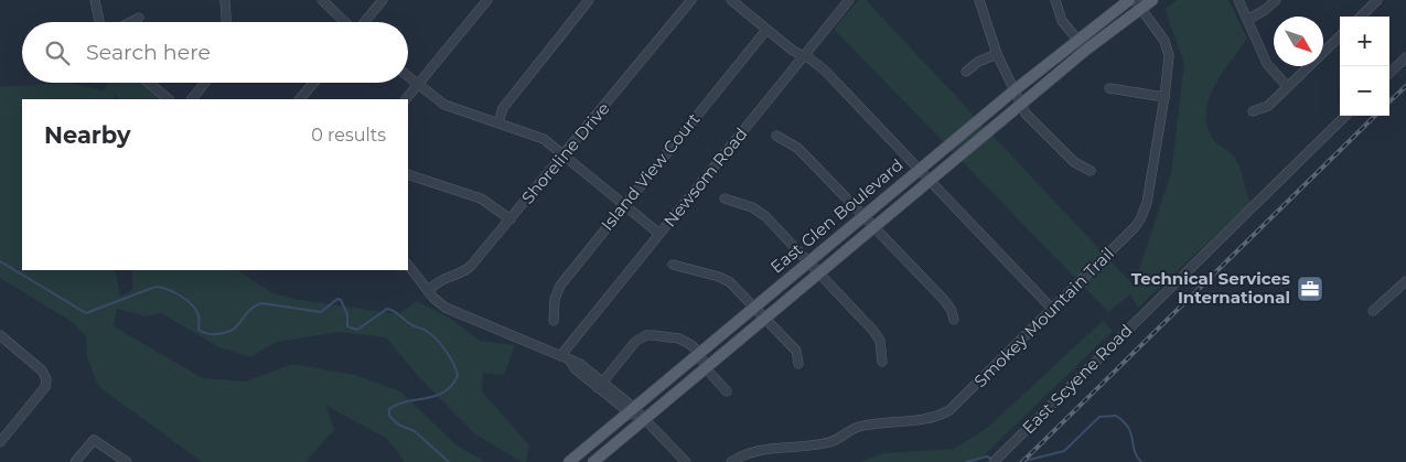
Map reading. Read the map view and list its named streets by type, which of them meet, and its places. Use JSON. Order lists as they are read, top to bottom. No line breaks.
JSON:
{"streets":{"main road":["East Glen Boulevard"],"street":["Shoreline Drive","Island View Court","Newsom Road","Smokey Mountain Trail","East Scyene Road"]},"crossings":[["East Glen Boulevard","Smokey Mountain Trail"]],"places":{"office":["Technical Services International"]},"north":"bottom right","page":{"map_buttons":["+","−"],"search":"Search here","heading":["Nearby","0 results"]}}
